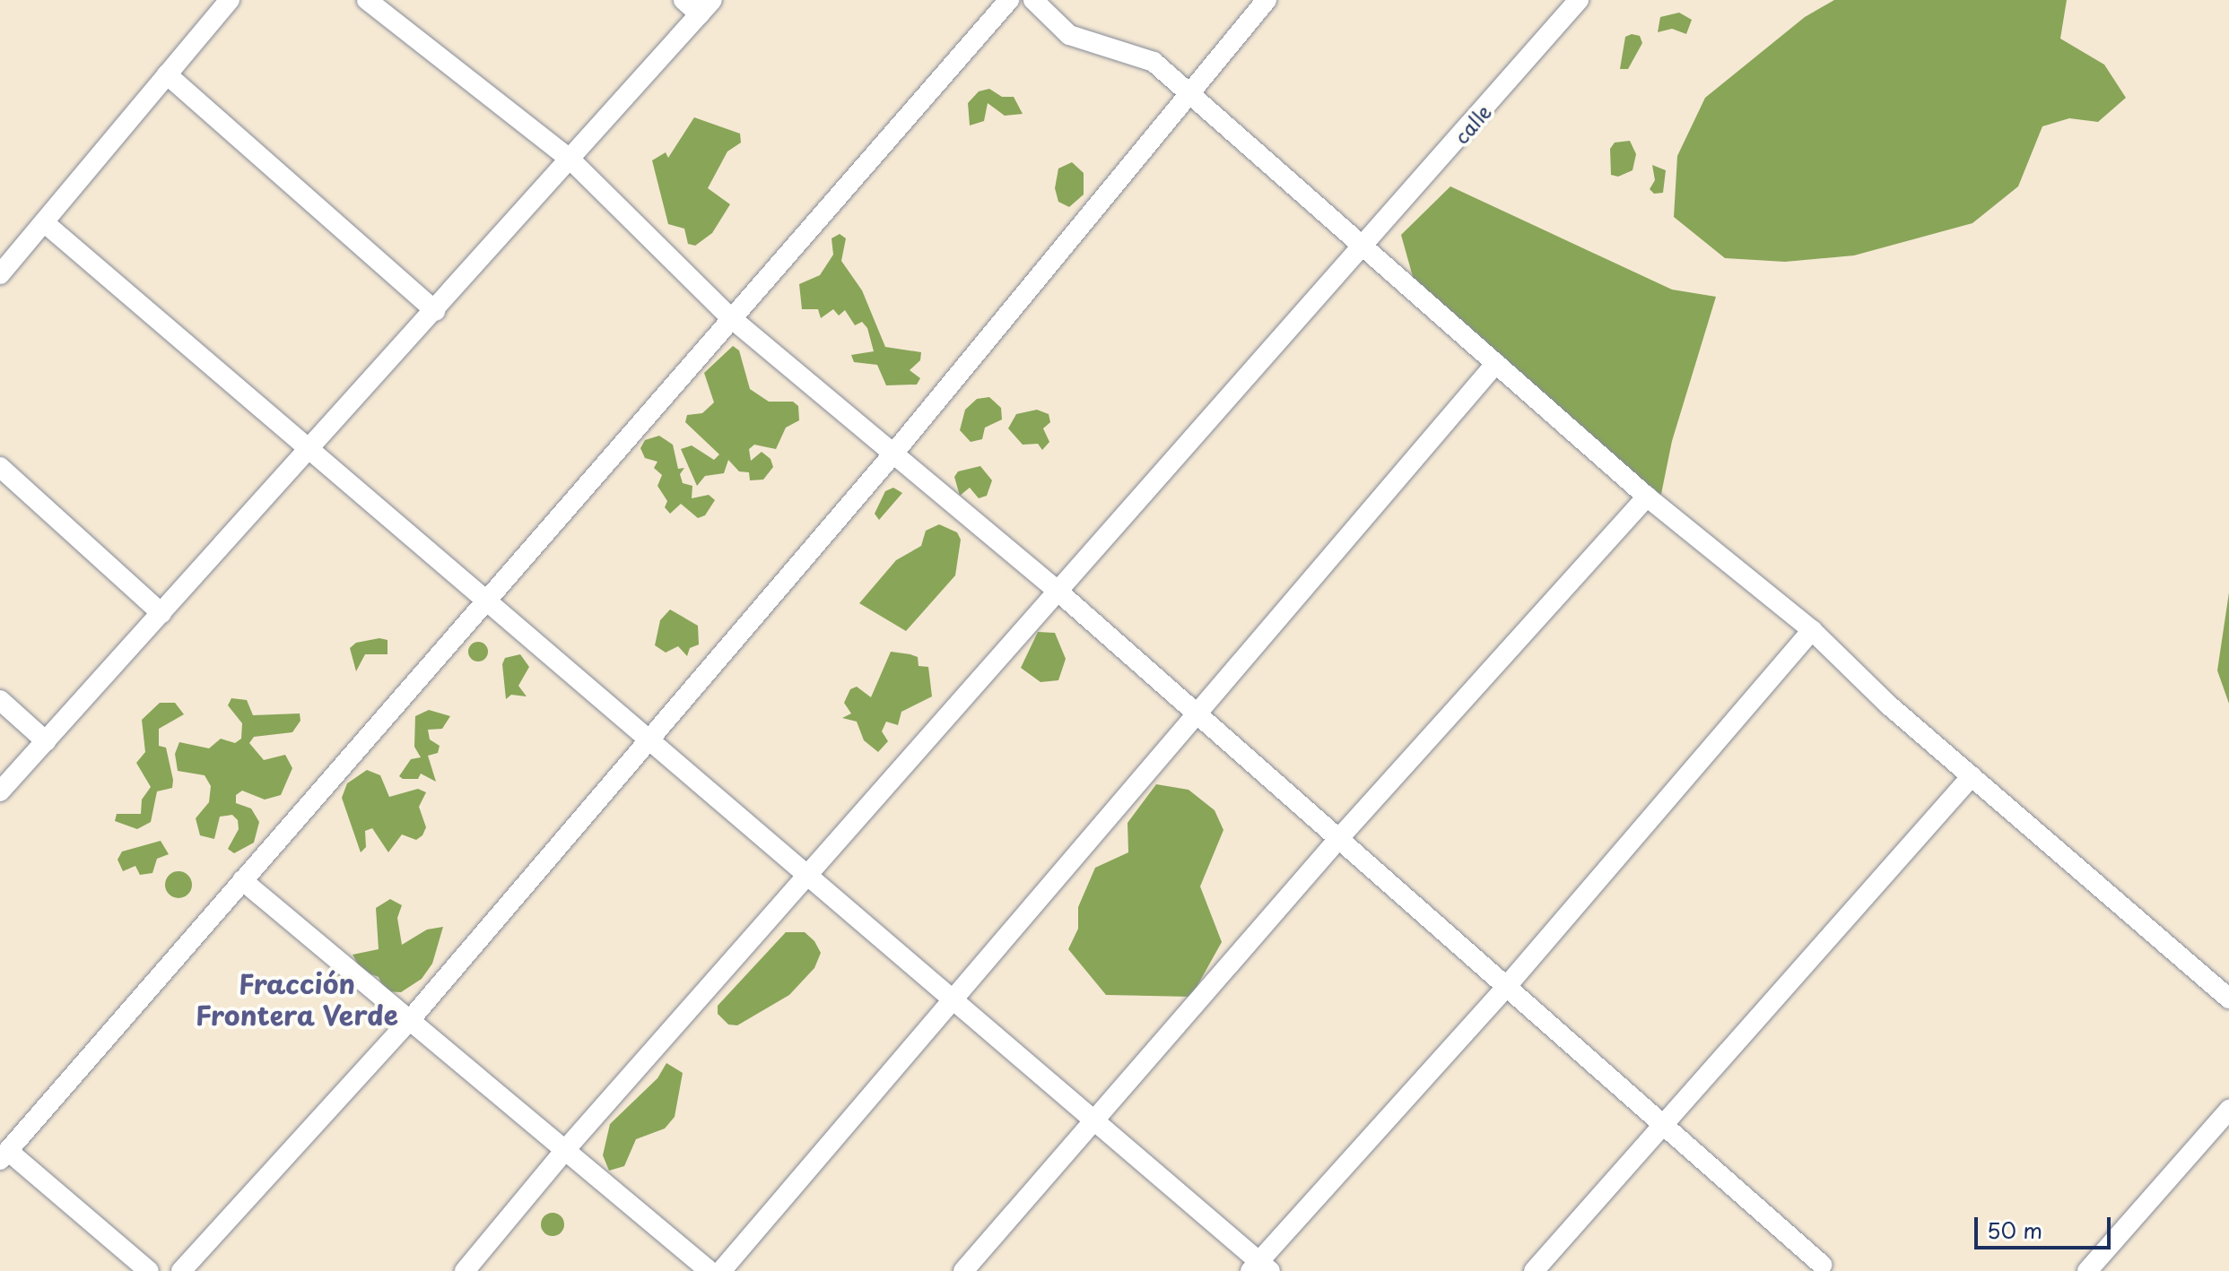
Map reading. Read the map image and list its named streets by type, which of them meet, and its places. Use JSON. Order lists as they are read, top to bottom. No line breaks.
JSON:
{"streets":{"street":["calle"]},"districts":["Fracción Frontera Verde"],"scale_bar":"50 m"}
